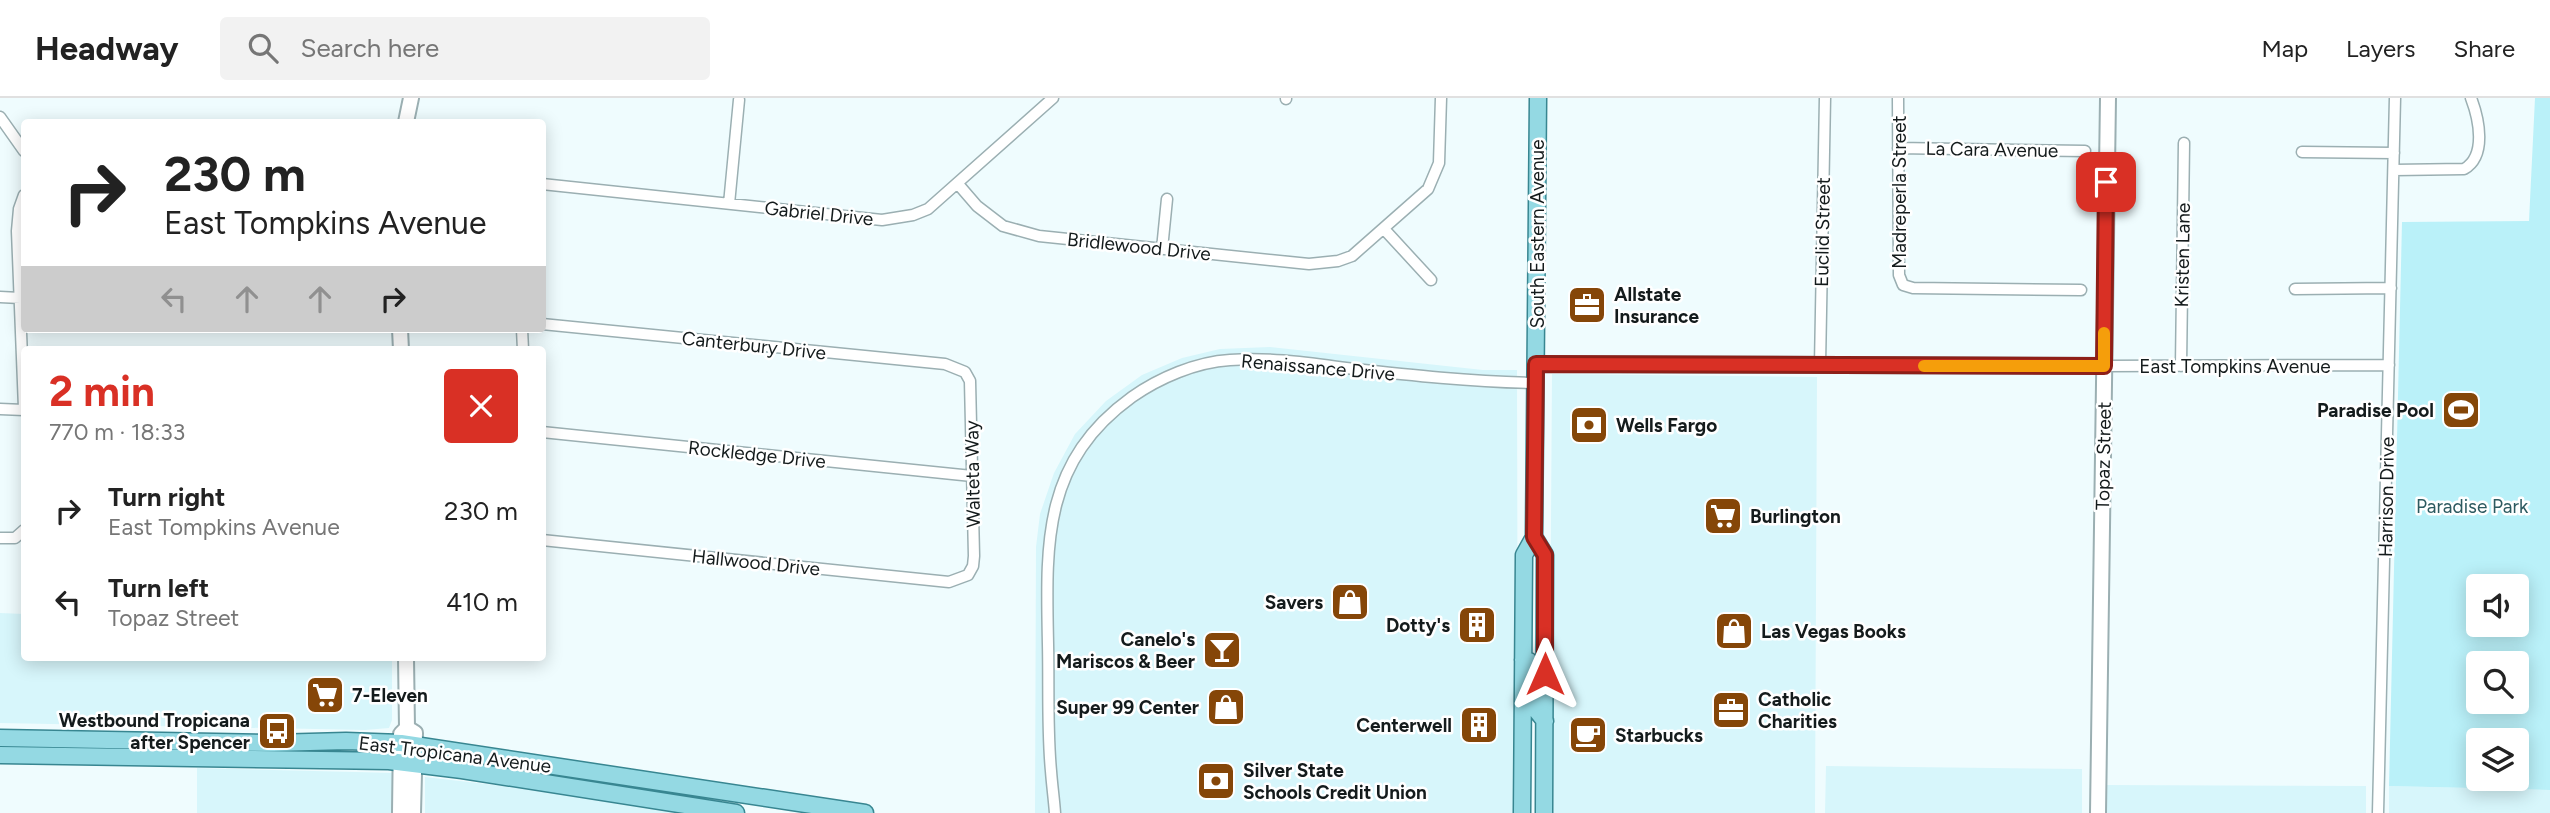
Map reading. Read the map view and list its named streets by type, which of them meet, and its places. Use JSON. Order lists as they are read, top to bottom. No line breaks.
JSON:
{"streets":{"main road":["South Eastern Avenue","East Tropicana Avenue"],"street":["La Cara Avenue","Madreperla Street","Gabriel Drive","Euclid Street","Bridlewood Drive","Kristen Lane","Canterbury Drive","East Tompkins Avenue","Renaissance Drive","Rockledge Drive","Topaz Street","Walteta Way","Harrison Drive","Hallwood Drive"]},"crossings":[["La Cara Avenue","Madreperla Street"],["Gabriel Drive","Bridlewood Drive"],["Euclid Street","East Tompkins Avenue"],["South Eastern Avenue","East Tompkins Avenue"],["South Eastern Avenue","Renaissance Drive"],["Kristen Lane","East Tompkins Avenue"],["Canterbury Drive","Walteta Way"],["East Tompkins Avenue","Topaz Street"],["East Tompkins Avenue","Harrison Drive"],["Rockledge Drive","Walteta Way"],["Walteta Way","Hallwood Drive"]],"parks":["Paradise Park"],"places":{"office":["Allstate Insurance","Catholic Charities"],"sports":["Paradise Pool"],"bank":["Wells Fargo","Silver State Schools Credit Union"],"supermarket":["Burlington","7-Eleven"],"shop":["Savers","Las Vegas Books","Super 99 Center"],"building":["Dotty's","Centerwell"],"bar":["Canelo's Mariscos & Beer"],"bus stop":["Westbound Tropicana after Spencer"],"cafe":["Starbucks"]},"page":{"header":"Headway","search":"Search here","nav":["Map","Layers","Share"],"turn":["230 m","East Tompkins Avenue"],"heading":["2 min","770 m · 18:33"],"list":[{"name":"Turn right","note":"East Tompkins Avenue","value":"230 m"},{"name":"Turn left","note":"Topaz Street","value":"410 m"}]}}
